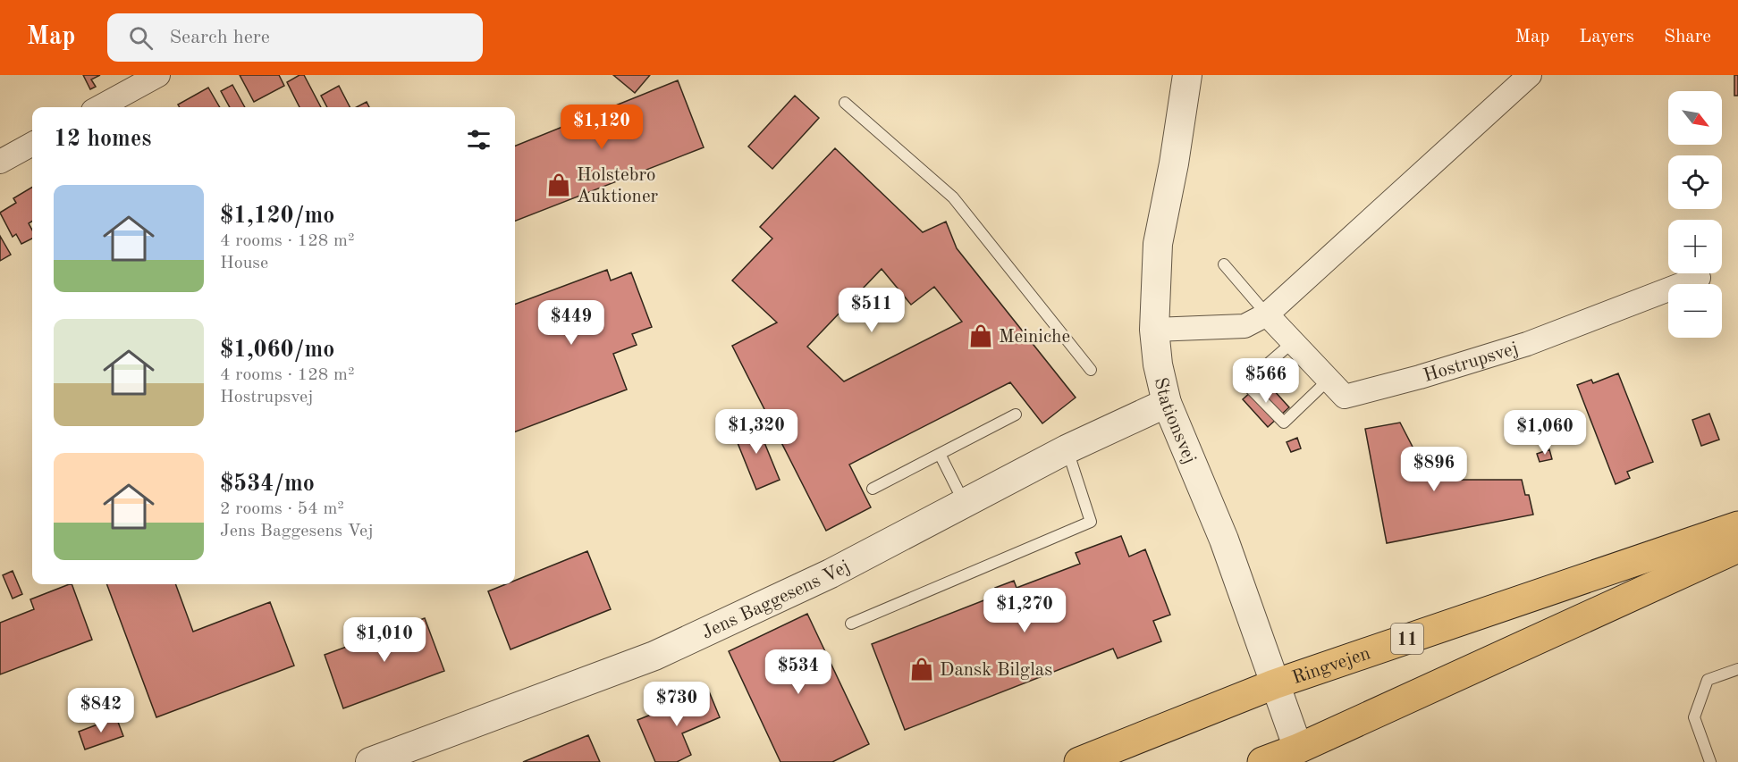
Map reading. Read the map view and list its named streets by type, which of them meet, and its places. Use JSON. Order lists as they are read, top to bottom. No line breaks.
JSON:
{"streets":{"main road":["11","Ringvejen"],"street":["Hostrupsvej","Stationsvej","Jens Baggesens Vej"]},"crossings":[["Stationsvej","Jens Baggesens Vej"],["Stationsvej","Ringvejen"]],"places":{"shop":["Holstebro Auktioner","Meiniche","Dansk Bilglas"]},"north":"bottom right","page":{"header":"Map","search":"Search here","nav":["Map","Layers","Share"],"map_buttons":["+","−"],"price":["$1,120","$511","$449","$566","$1,320","$1,060","$896","$1,270","$1,010","$534","$730","$842"],"heading":"12 homes","list":[{"name":"$1,120/mo","note":"4 rooms · 128 m² · House"},{"name":"$1,060/mo","note":"4 rooms · 128 m² · Hostrupsvej"},{"name":"$534/mo","note":"2 rooms · 54 m² · Jens Baggesens Vej"}]}}
